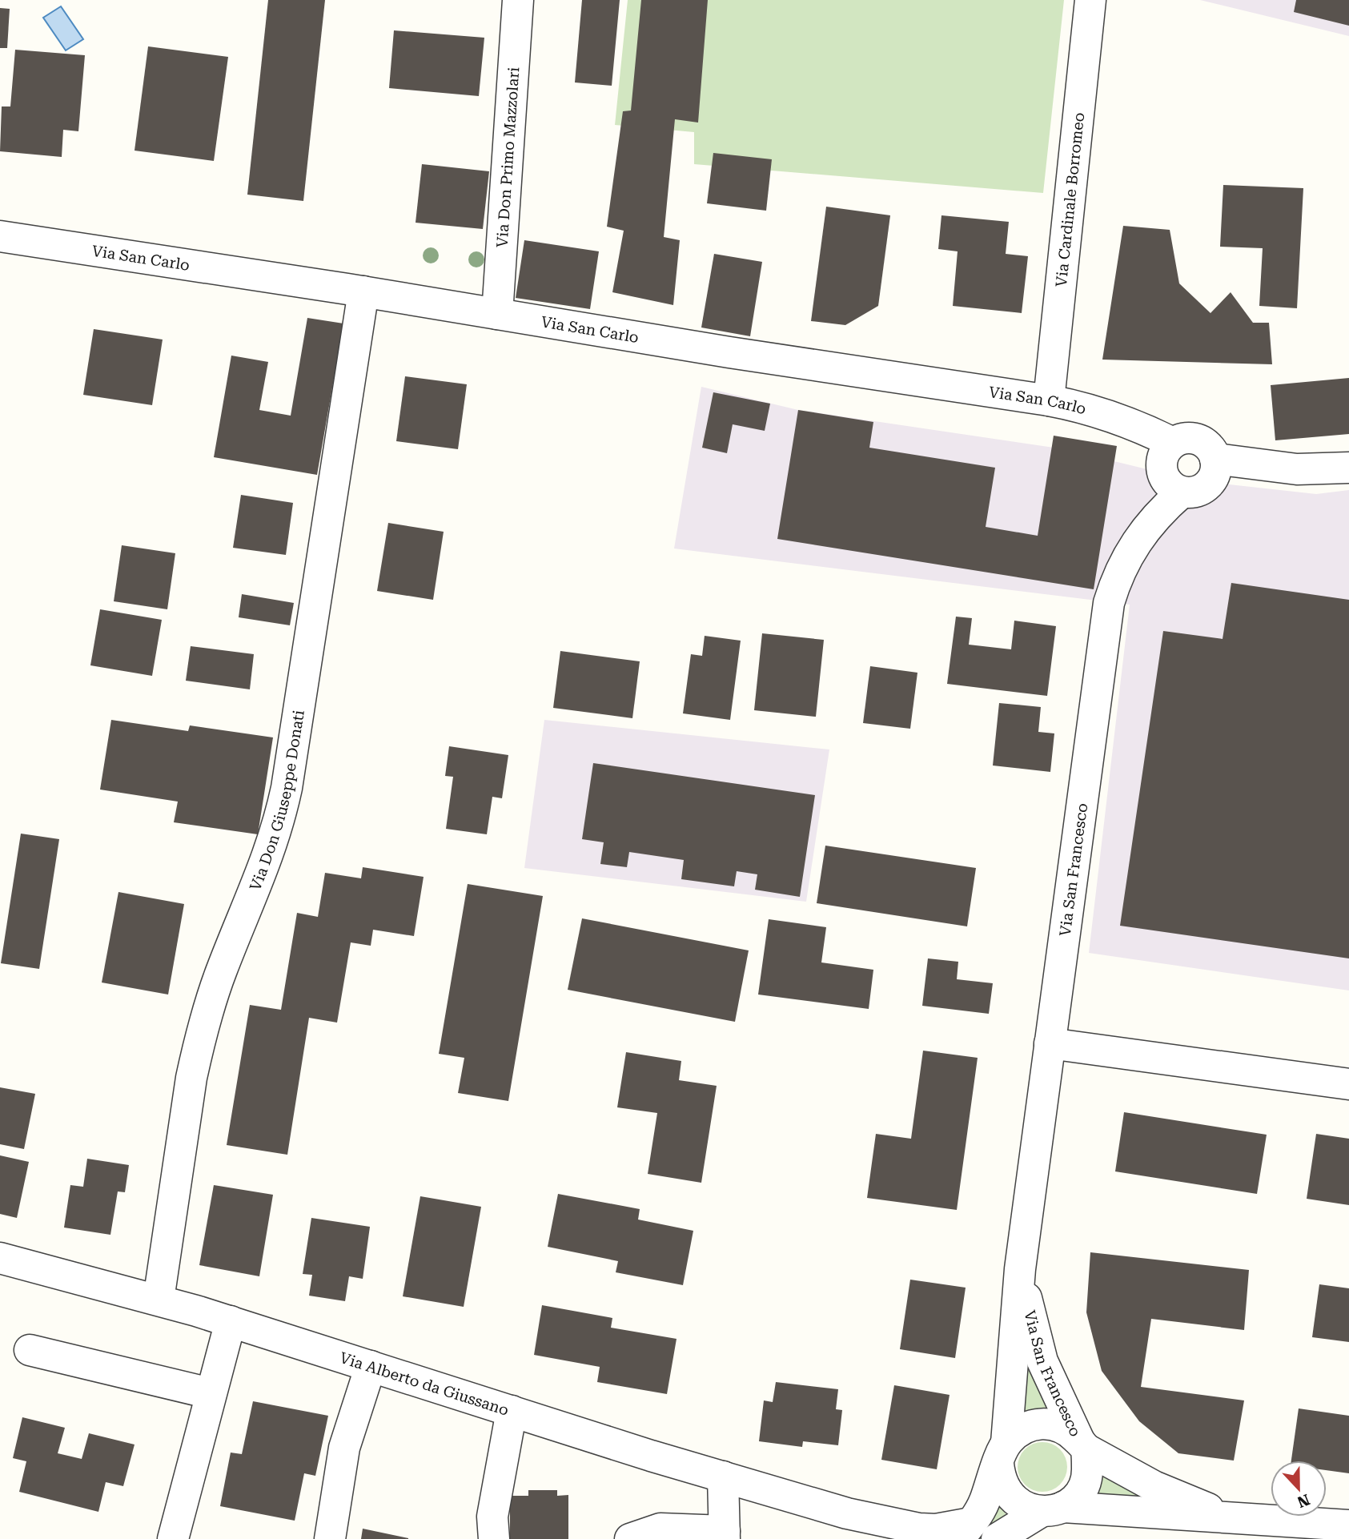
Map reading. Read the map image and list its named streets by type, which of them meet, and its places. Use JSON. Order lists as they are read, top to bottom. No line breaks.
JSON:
{"streets":{"street":["Via Don Primo Mazzolari","Via Cardinale Borromeo","Via San Carlo","Via Don Giuseppe Donati","Via San Francesco","Via Alberto da Giussano"]},"crossings":[["Via Don Primo Mazzolari","Via San Carlo"],["Via Cardinale Borromeo","Via San Carlo"],["Via San Carlo","Via Don Giuseppe Donati"],["Via San Carlo","Via San Francesco"],["Via Don Giuseppe Donati","Via Alberto da Giussano"]],"north":"bottom"}
